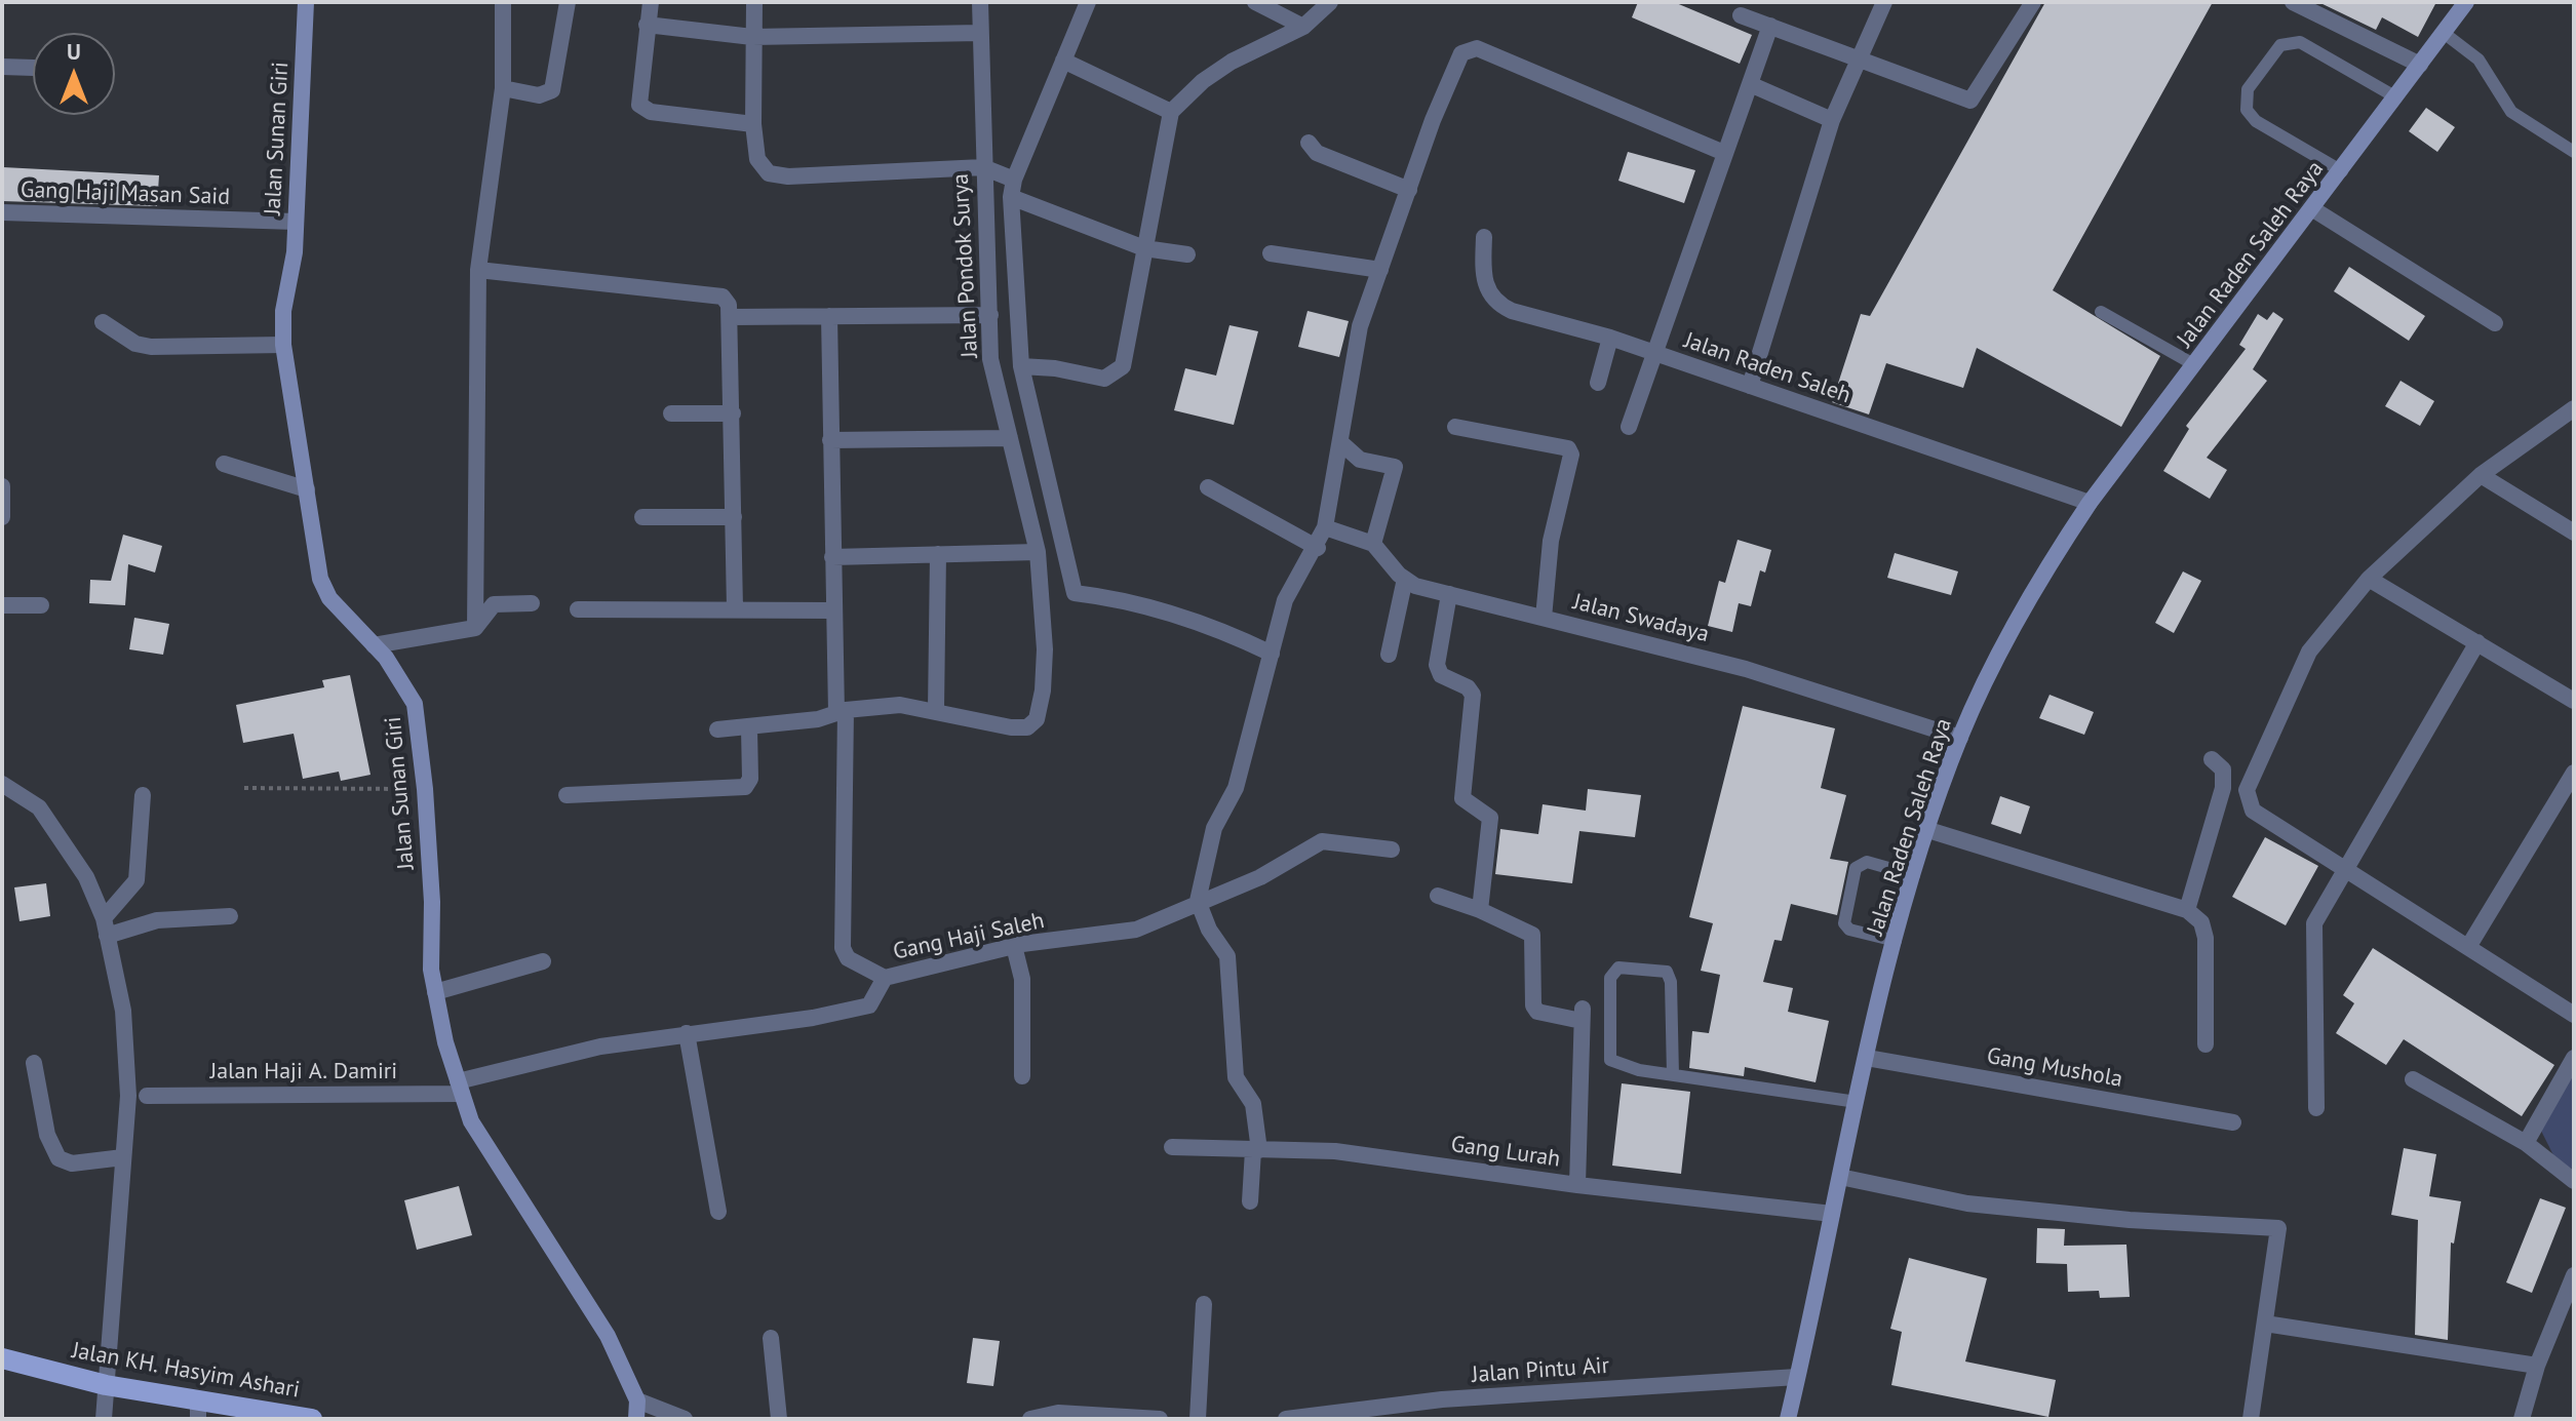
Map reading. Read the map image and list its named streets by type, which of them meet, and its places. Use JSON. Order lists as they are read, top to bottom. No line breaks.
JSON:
{"streets":{"main road":["Jalan Sunan Giri","Jalan Raden Saleh Raya","Jalan KH. Hasyim Ashari"],"street":["Gang Haji Masan Said","Jalan Pondok Surya","Jalan Raden Saleh","Jalan Swadaya","Gang Haji Saleh","Gang Mushola","Jalan Haji A. Damiri","Gang Lurah","Jalan Pintu Air"]},"crossings":[["Jalan Sunan Giri","Gang Haji Masan Said"],["Jalan Sunan Giri","Gang Haji Saleh"],["Jalan Sunan Giri","Jalan Haji A. Damiri"],["Jalan Raden Saleh Raya","Jalan Raden Saleh"],["Jalan Raden Saleh Raya","Jalan Swadaya"],["Jalan Raden Saleh Raya","Gang Mushola"],["Jalan Raden Saleh Raya","Gang Lurah"],["Jalan Raden Saleh Raya","Jalan Pintu Air"],["Gang Haji Saleh","Jalan Haji A. Damiri"]],"north":"top"}
